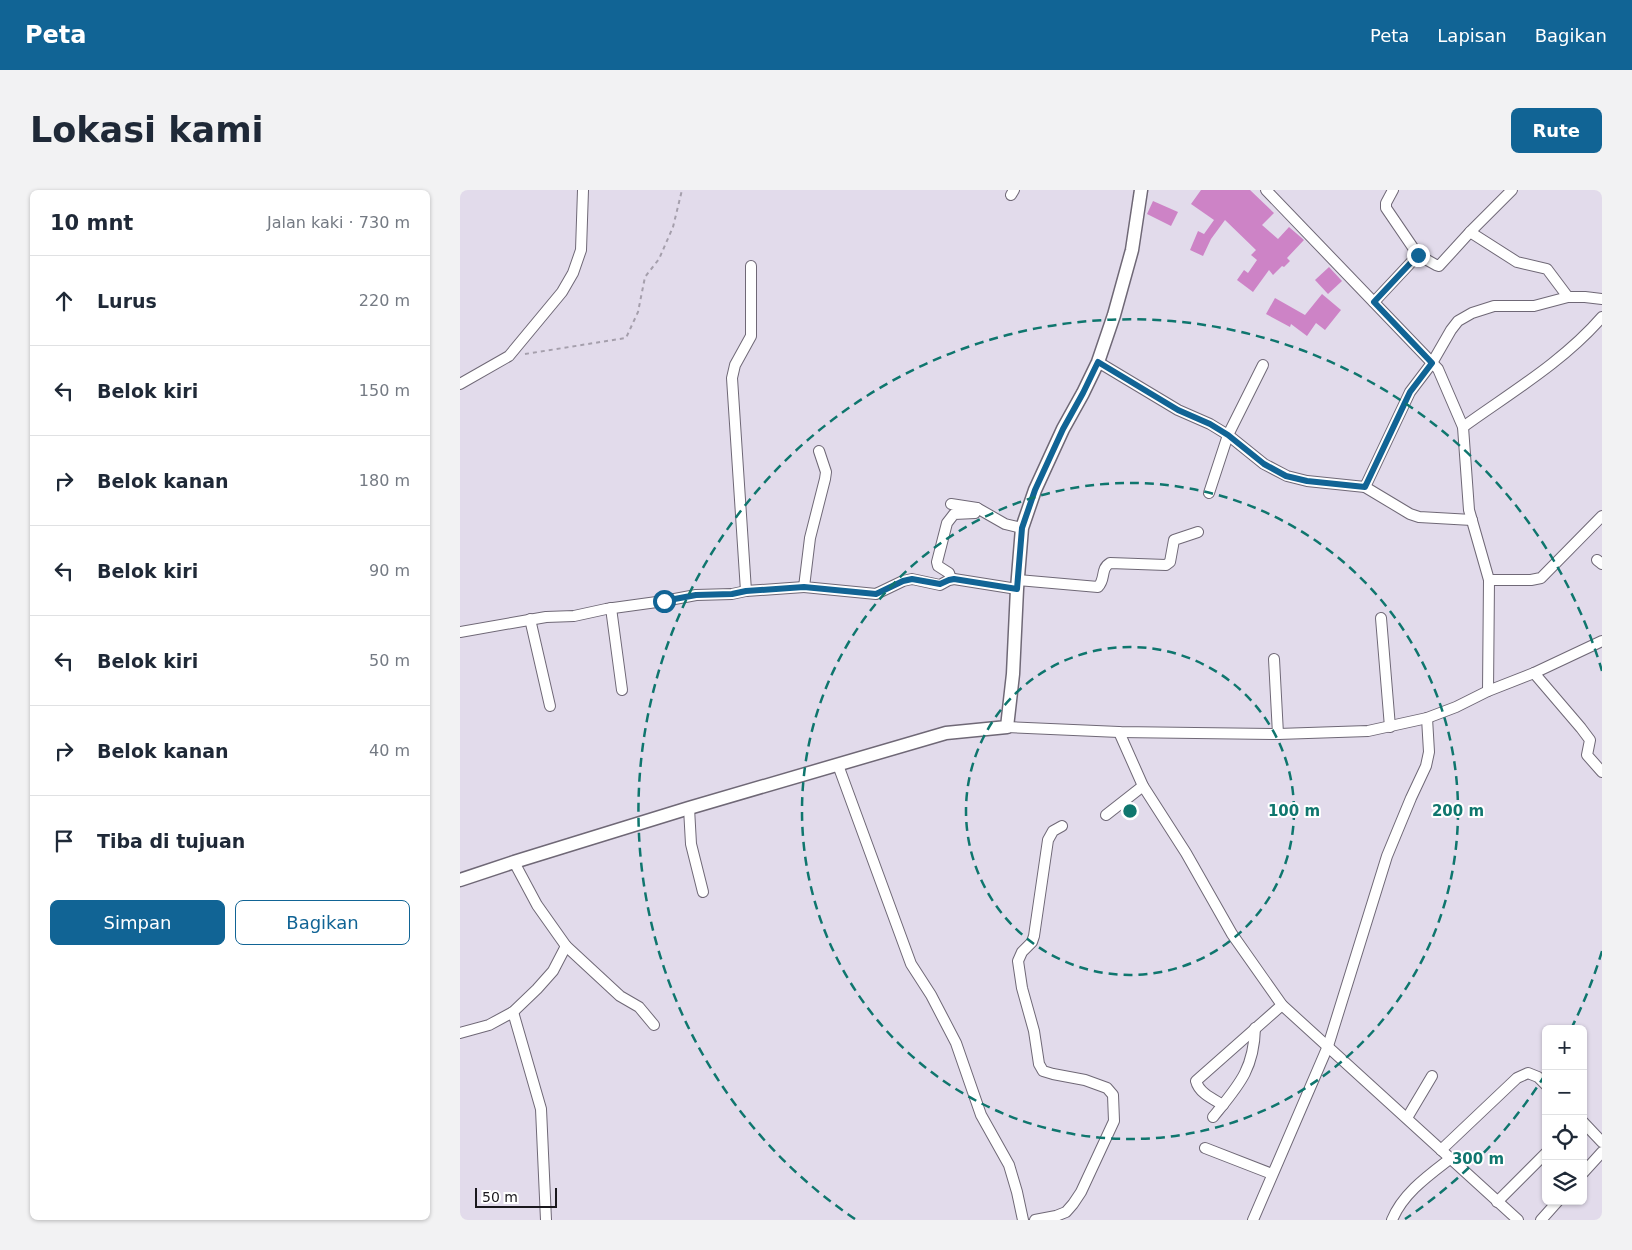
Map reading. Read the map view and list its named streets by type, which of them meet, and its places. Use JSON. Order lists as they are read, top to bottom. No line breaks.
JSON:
{"scale_bar":"50 m","page":{"header":"Peta","nav":["Peta","Lapisan","Bagikan"],"buttons":["Rute",["Simpan","Bagikan"]],"title":"Lokasi kami","heading":["10 mnt","Jalan kaki · 730 m"],"list":[["Lurus","220 m"],["Belok kiri","150 m"],["Belok kanan","180 m"],["Belok kiri","90 m"],["Belok kiri","50 m"],["Belok kanan","40 m"],"Tiba di tujuan"],"map_buttons":["+","−"],"scale":"50 m"},"rings":["100 m","200 m","300 m"]}
